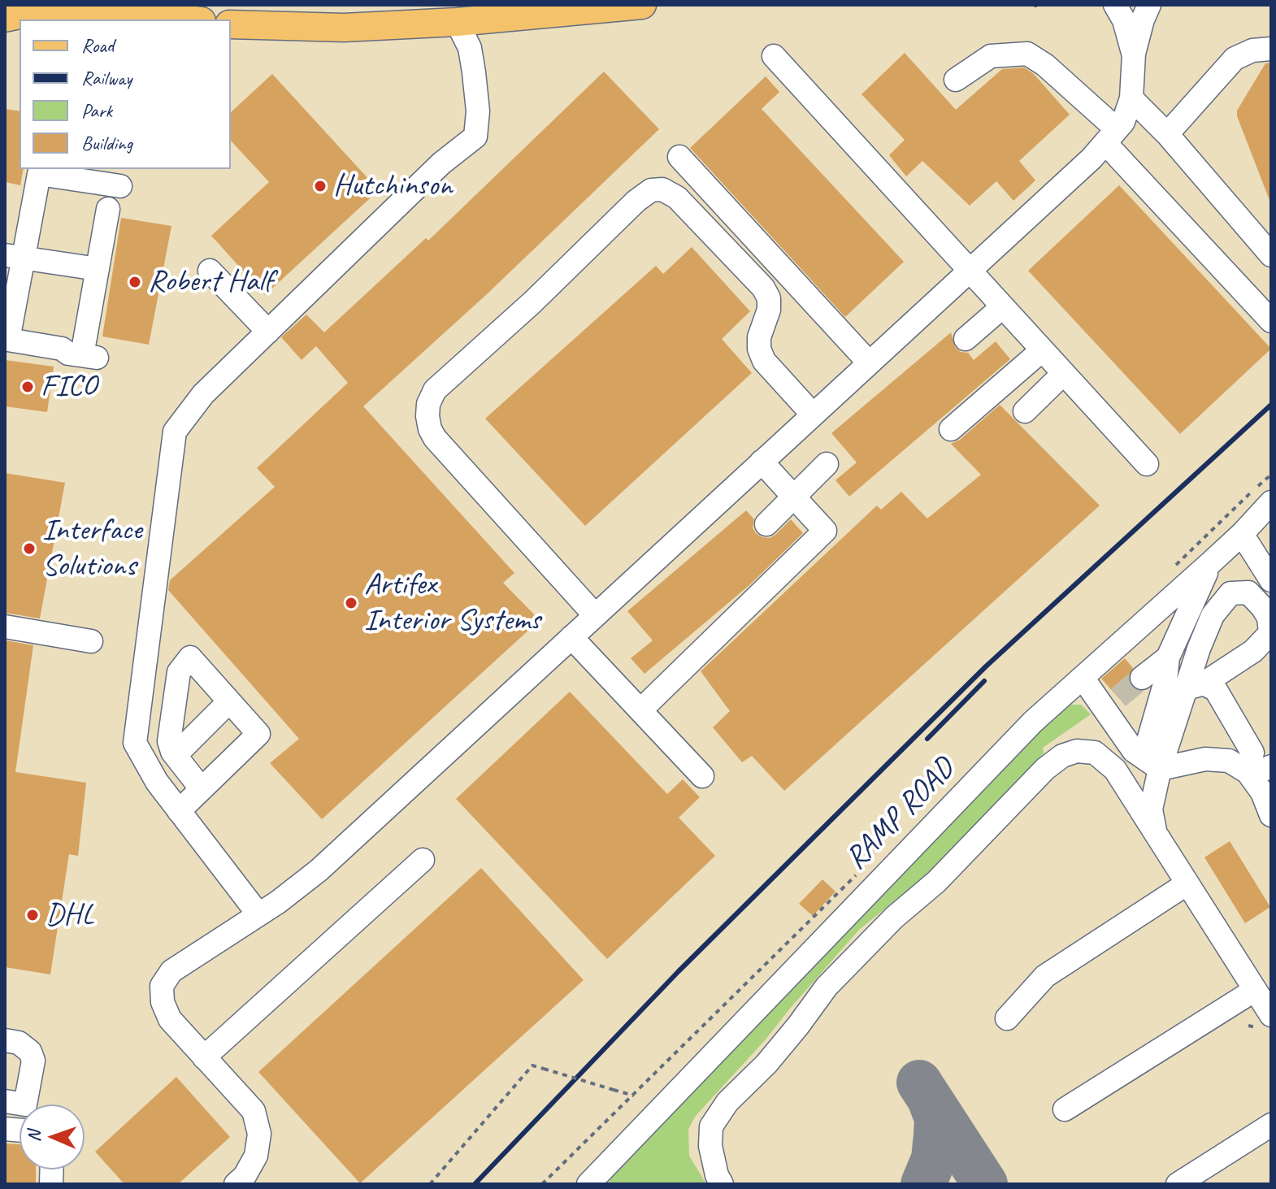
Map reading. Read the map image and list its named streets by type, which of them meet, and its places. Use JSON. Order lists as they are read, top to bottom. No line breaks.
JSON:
{"streets":{"lane":["RAMP ROAD"]},"places":["Hutchinson","Robert Half","FICO","Interface Solutions","Artifex Interior Systems","DHL"],"legend":["Road","Railway","Park","Building"],"north":"left"}
